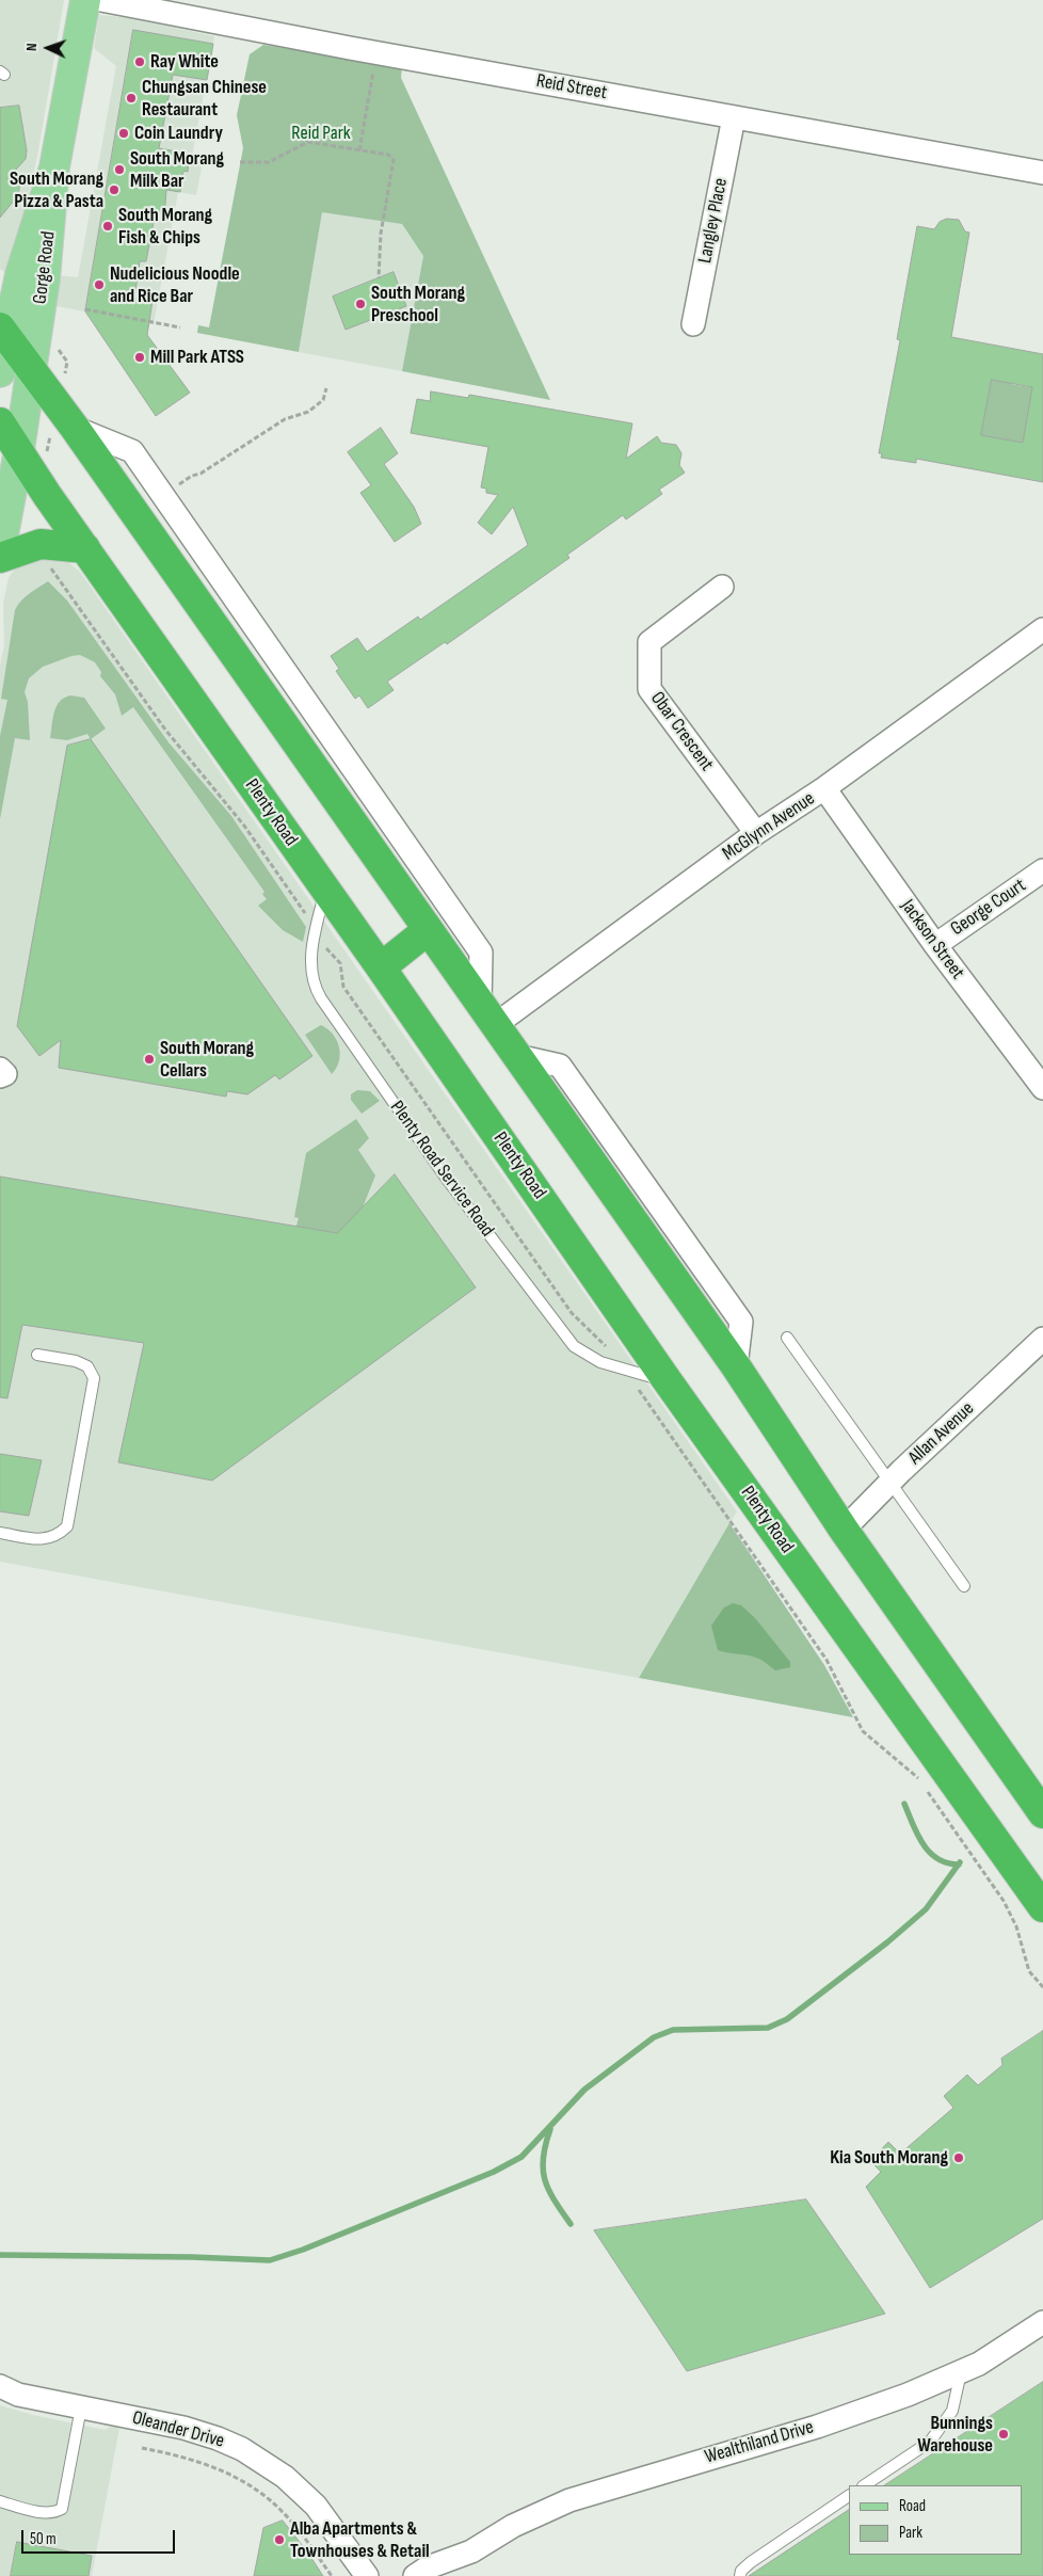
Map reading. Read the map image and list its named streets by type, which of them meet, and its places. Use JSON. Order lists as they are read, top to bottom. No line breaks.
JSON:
{"streets":{"highway":["Plenty Road"],"main road":["Gorge Road"],"street":["Reid Street","Langley Place","Obar Crescent","McGlynn Avenue","George Court","Jackson Street","Allan Avenue","Oleander Drive","Wealthiland Drive"],"lane":["Plenty Road Service Road"]},"crossings":[["Reid Street","Langley Place"],["Gorge Road","Plenty Road"],["Obar Crescent","McGlynn Avenue"],["Plenty Road","Plenty Road Service Road"],["McGlynn Avenue","Jackson Street"],["George Court","Jackson Street"]],"parks":["Reid Park"],"places":["Ray White","Chungsan Chinese Restaurant","Coin Laundry","South Morang Milk Bar","South Morang Pizza & Pasta","South Morang Fish & Chips","Nudelicious Noodle and Rice Bar","South Morang Preschool","Mill Park ATSS","South Morang Cellars","Kia South Morang","Bunnings Warehouse","Alba Apartments & Townhouses & Retail"],"legend":["Road","Park"],"scale_bar":"50 m","north":"left"}
